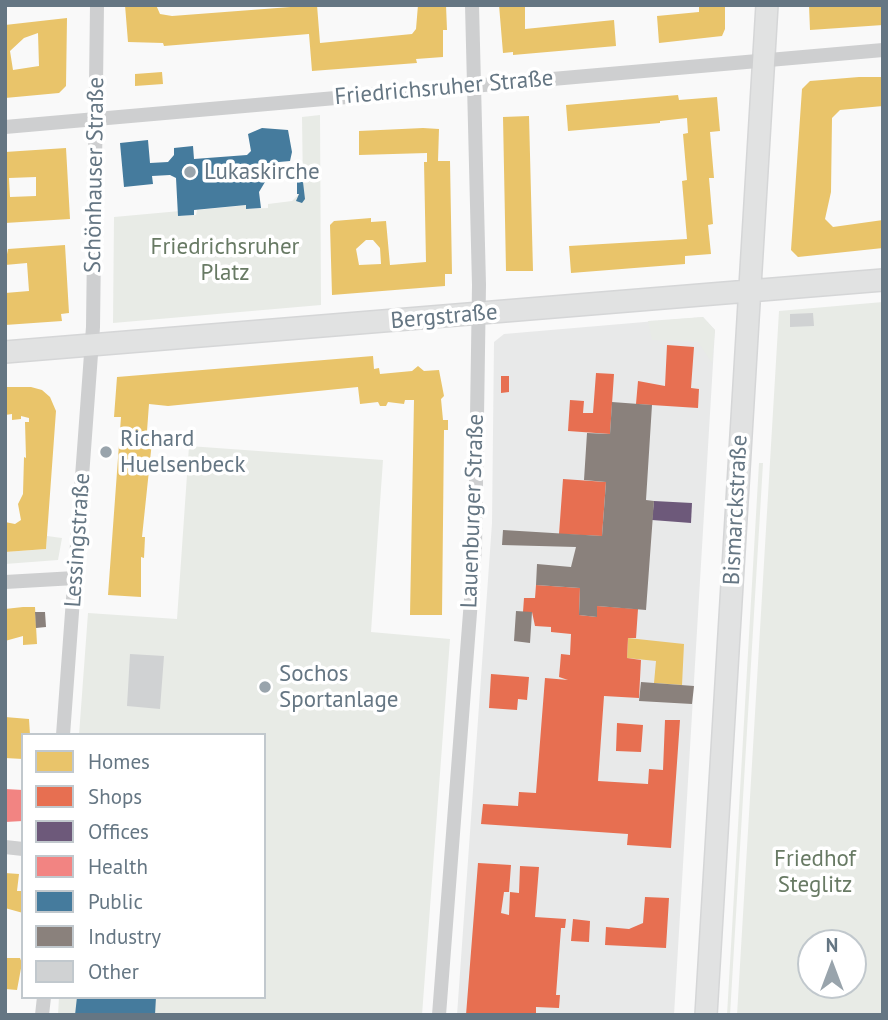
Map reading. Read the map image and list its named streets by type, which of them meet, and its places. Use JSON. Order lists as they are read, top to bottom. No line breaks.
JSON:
{"streets":{"street":["Friedrichsruher Straße","Schönhauser Straße","Bergstraße","Bismarckstraße","Lauenburger Straße","Lessingstraße"]},"crossings":[["Friedrichsruher Straße","Schönhauser Straße"],["Friedrichsruher Straße","Bismarckstraße"],["Friedrichsruher Straße","Lauenburger Straße"],["Schönhauser Straße","Bergstraße"],["Schönhauser Straße","Lessingstraße"],["Bergstraße","Bismarckstraße"],["Bergstraße","Lauenburger Straße"],["Bergstraße","Lessingstraße"]],"parks":["Friedrichsruher Platz","Friedhof Steglitz"],"places":["Lukaskirche","Richard Huelsenbeck","Sochos Sportanlage"],"legend":["Homes","Shops","Offices","Health","Public","Industry","Other"],"north":"top"}
